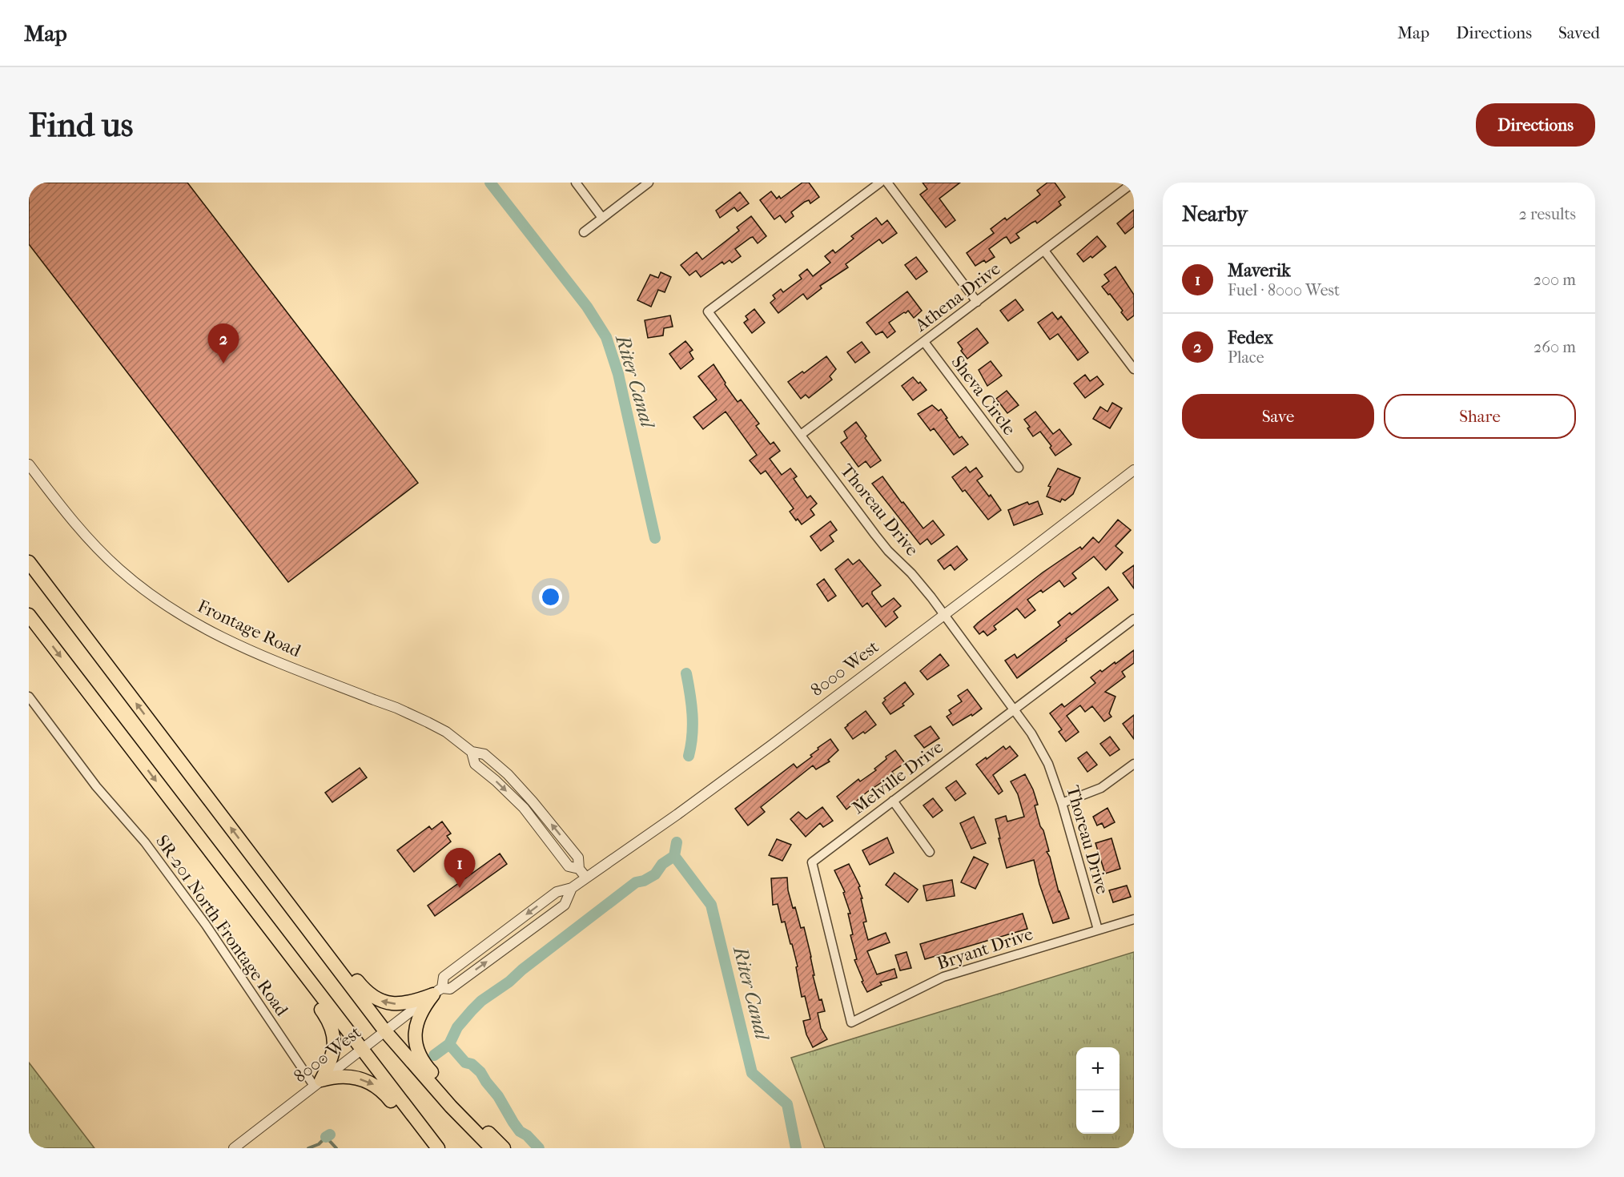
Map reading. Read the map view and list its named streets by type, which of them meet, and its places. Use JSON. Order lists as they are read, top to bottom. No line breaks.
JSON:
{"streets":{"street":["Athena Drive","Sheva Circle","Thoreau Drive","Frontage Road","8000 West","Melville Drive","SR-201 North Frontage Road","Bryant Drive"]},"crossings":[["Athena Drive","Sheva Circle"],["Athena Drive","Thoreau Drive"],["Thoreau Drive","8000 West"],["Thoreau Drive","Melville Drive"],["Thoreau Drive","Bryant Drive"],["Frontage Road","8000 West"],["8000 West","SR-201 North Frontage Road"],["Melville Drive","Bryant Drive"]],"water":["Riter Canal"],"page":{"header":"Map","nav":["Map","Directions","Saved"],"buttons":["Directions",["Save","Share"]],"title":"Find us","heading":["Nearby","2 results"],"list":[{"mark":"1","name":"Maverik","note":"Fuel · 8000 West","value":"200 m"},{"mark":"2","name":"Fedex","note":"Place","value":"260 m"}],"pins":["2","1"],"map_buttons":["+","−"]}}
